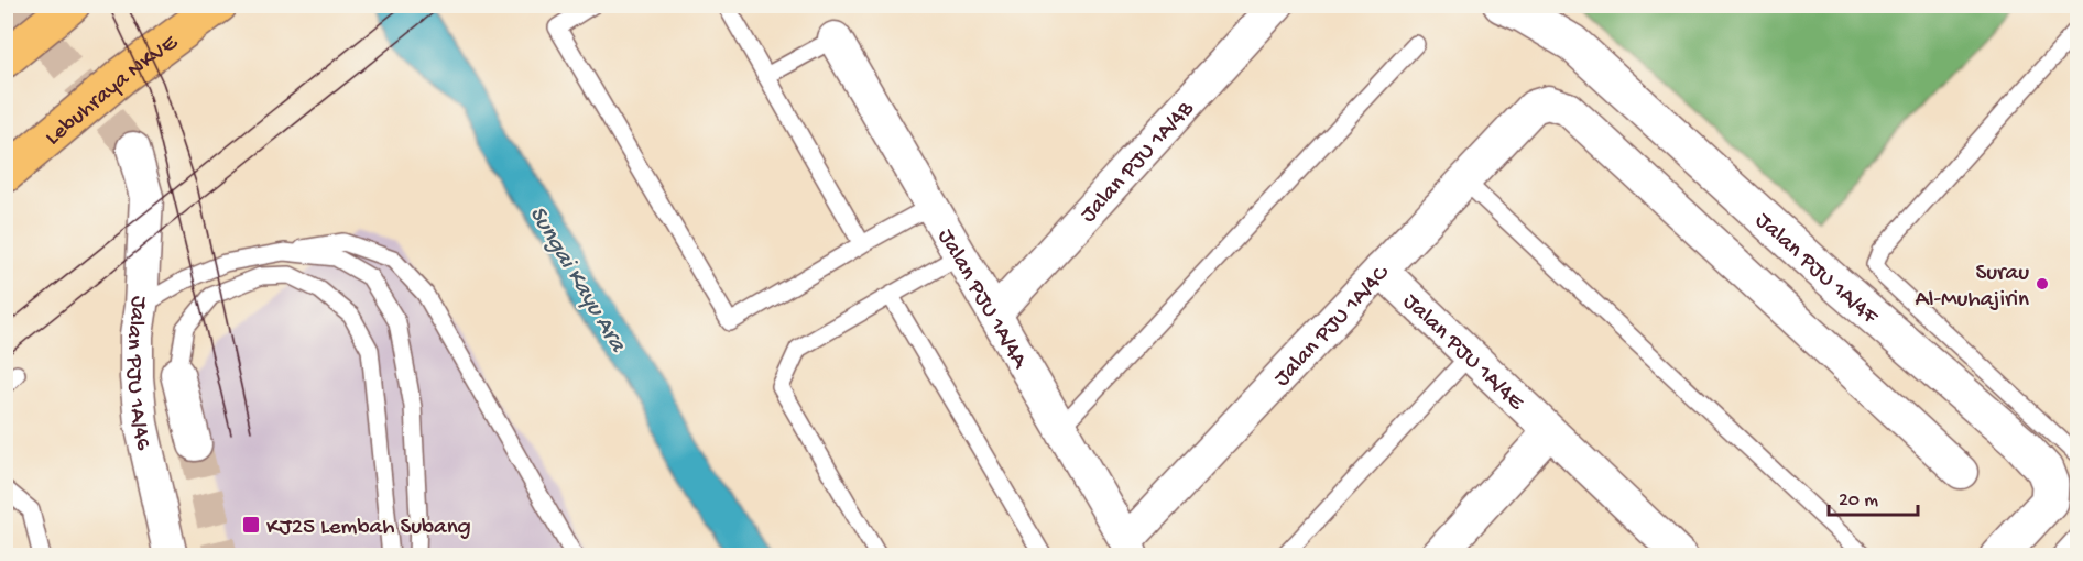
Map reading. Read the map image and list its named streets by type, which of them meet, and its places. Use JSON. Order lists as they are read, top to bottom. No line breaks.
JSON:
{"streets":{"highway":["Lebuhraya NKVE"],"street":["Jalan PJU 1A/4B","Jalan PJU 1A/4F","Jalan PJU 1A/4A","Jalan PJU 1A/4C","Jalan PJU 1A/4E","Jalan PJU 1A/46"]},"crossings":[["Jalan PJU 1A/4B","Jalan PJU 1A/4A"],["Jalan PJU 1A/4A","Jalan PJU 1A/4C"],["Jalan PJU 1A/4C","Jalan PJU 1A/4E"]],"water":["Sungai Kayu Ara"],"places":{"other":["Surau Al-Muhajirin"],"transit":["KJ25 Lembah Subang"]},"scale_bar":"20 m"}
